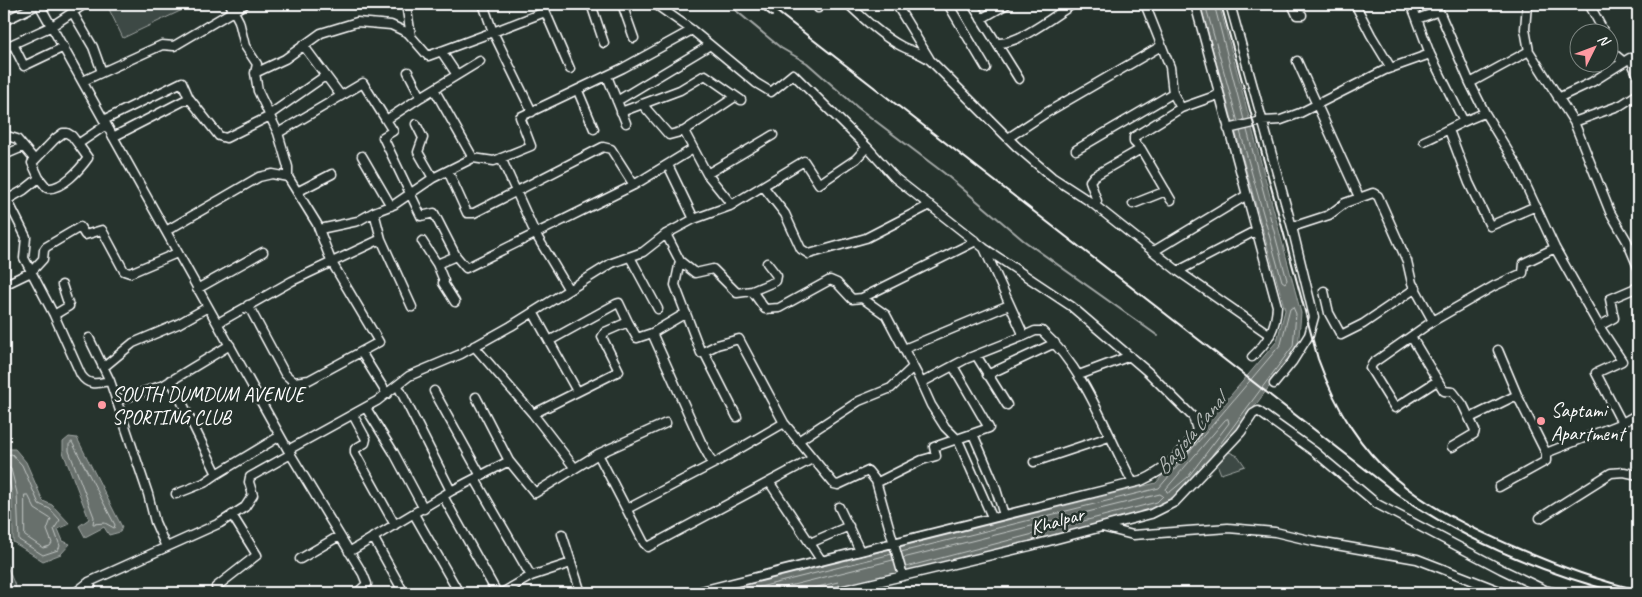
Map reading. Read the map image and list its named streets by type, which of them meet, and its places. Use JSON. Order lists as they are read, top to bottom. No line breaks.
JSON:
{"streets":{"street":["Khalpar"]},"water":["Bagjola Canal"],"places":["SOUTH DUMDUM AVENUE SPORTING CLUB","Saptami Apartment"],"north":"top right"}
